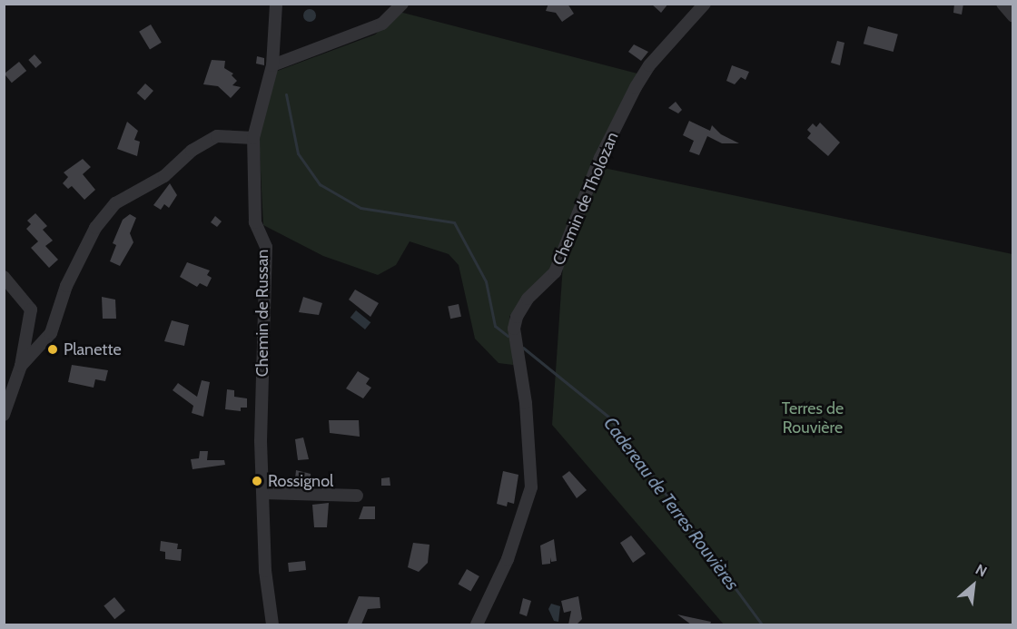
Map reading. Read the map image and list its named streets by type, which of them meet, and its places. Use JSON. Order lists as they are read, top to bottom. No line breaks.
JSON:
{"streets":{"street":["Chemin de Tholozan","Chemin de Russan"]},"water":["Cadereau de Terres Rouvières"],"parks":["Terres de Rouvière"],"places":["Planette","Rossignol"],"north":"top right"}
